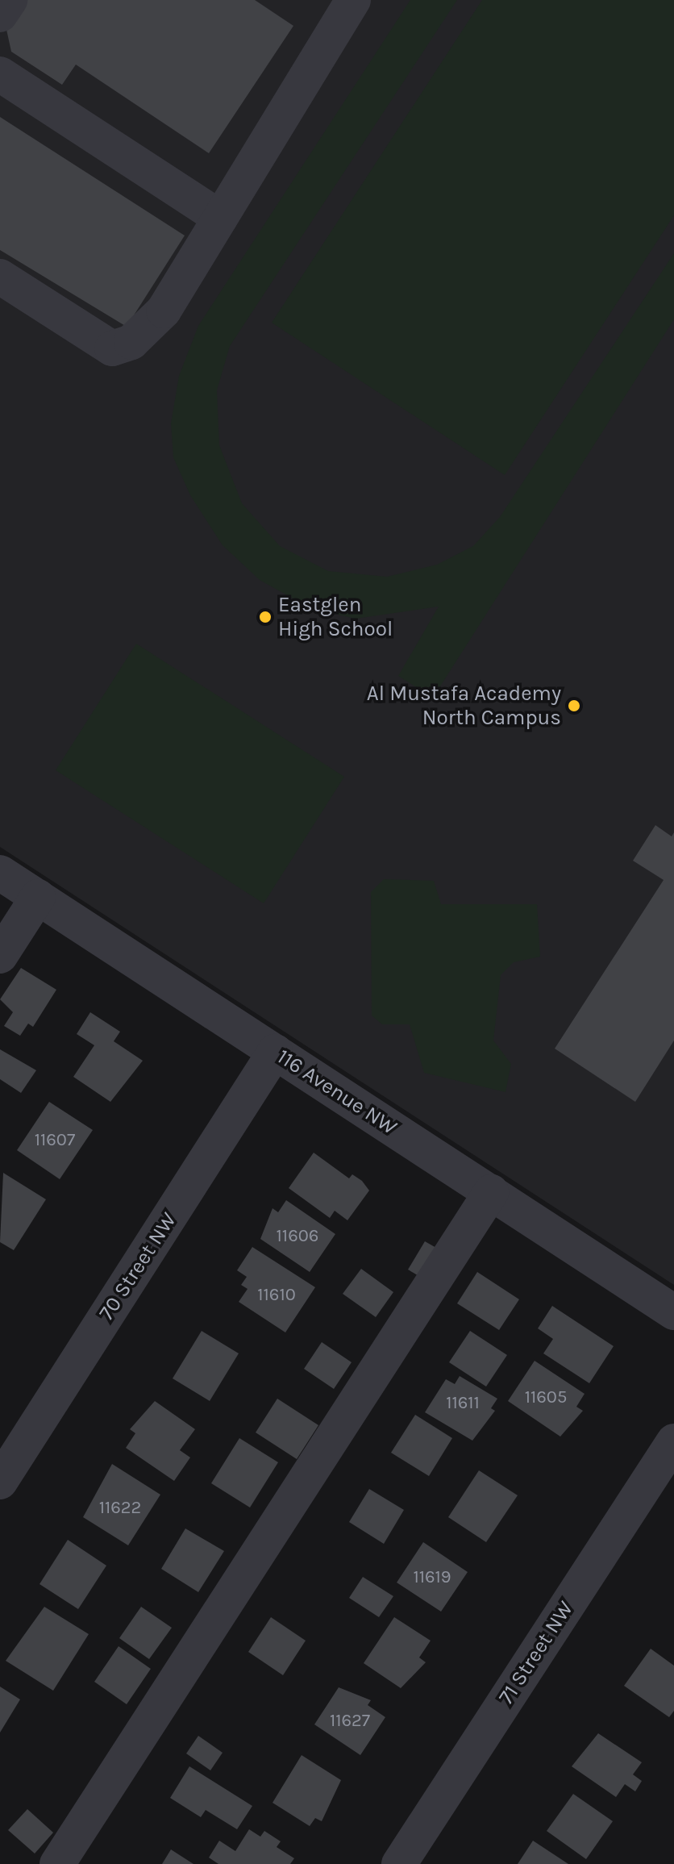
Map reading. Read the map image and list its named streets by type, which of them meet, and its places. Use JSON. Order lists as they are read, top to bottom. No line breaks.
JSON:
{"streets":{"street":["116 Avenue NW","70 Street NW","71 Street NW"]},"crossings":[["116 Avenue NW","70 Street NW"]],"places":["Eastglen High School","Al Mustafa Academy North Campus"],"house_numbers":["11607","11606","11610","11605","11611","11622","11619","11627"]}
